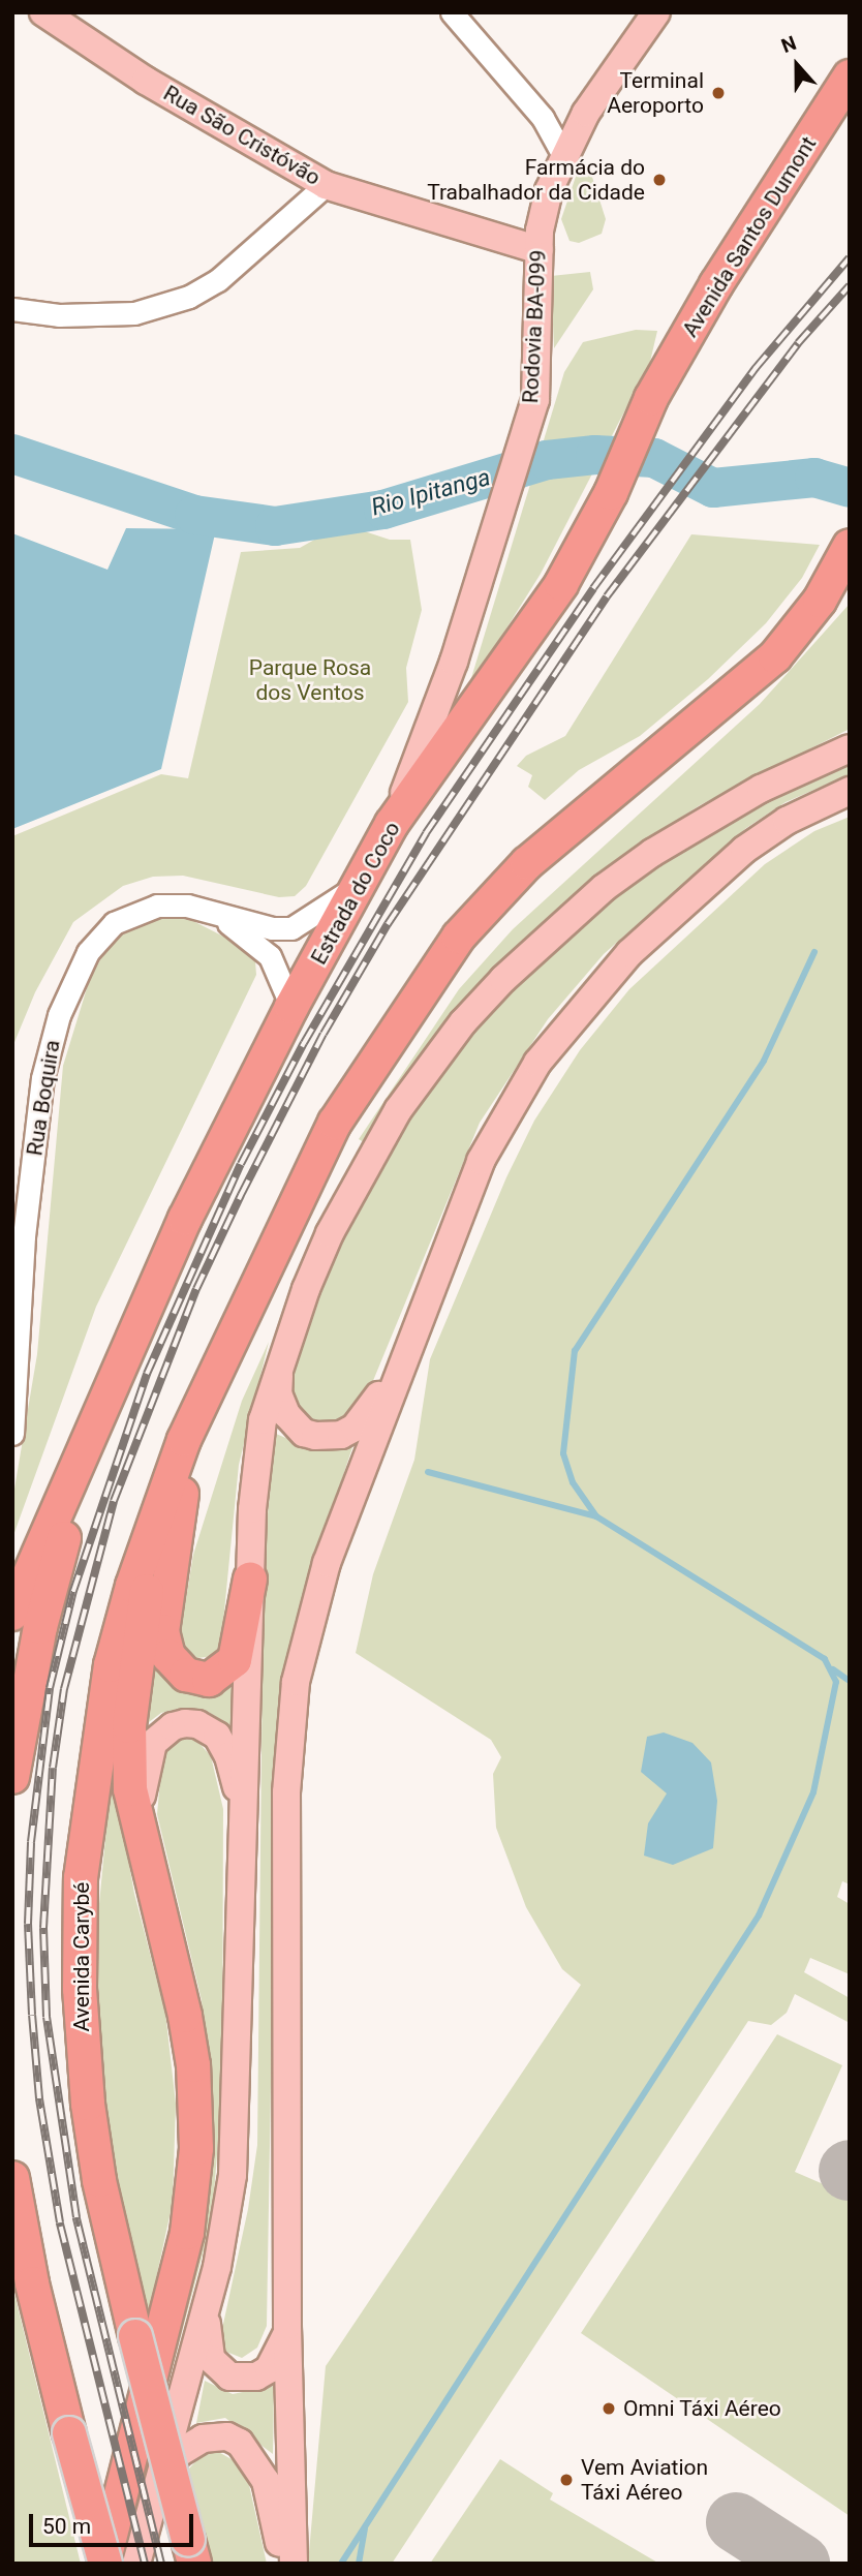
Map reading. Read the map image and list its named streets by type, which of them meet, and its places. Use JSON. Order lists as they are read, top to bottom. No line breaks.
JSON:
{"streets":{"highway":["Avenida Santos Dumont","Estrada do Coco","Avenida Carybé"],"main road":["Rua São Cristóvão","Rodovia BA-099"],"street":["Rua Boquira"]},"crossings":[["Rua São Cristóvão","Rodovia BA-099"],["Avenida Santos Dumont","Estrada do Coco"],["Rodovia BA-099","Estrada do Coco"],["Estrada do Coco","Rua Boquira"]],"water":["Rio Ipitanga"],"parks":["Parque Rosa dos Ventos"],"places":["Terminal Aeroporto","Farmácia do Trabalhador da Cidade","Omni Táxi Aéreo","Vem Aviation Táxi Aéreo"],"scale_bar":"50 m","north":"top"}
